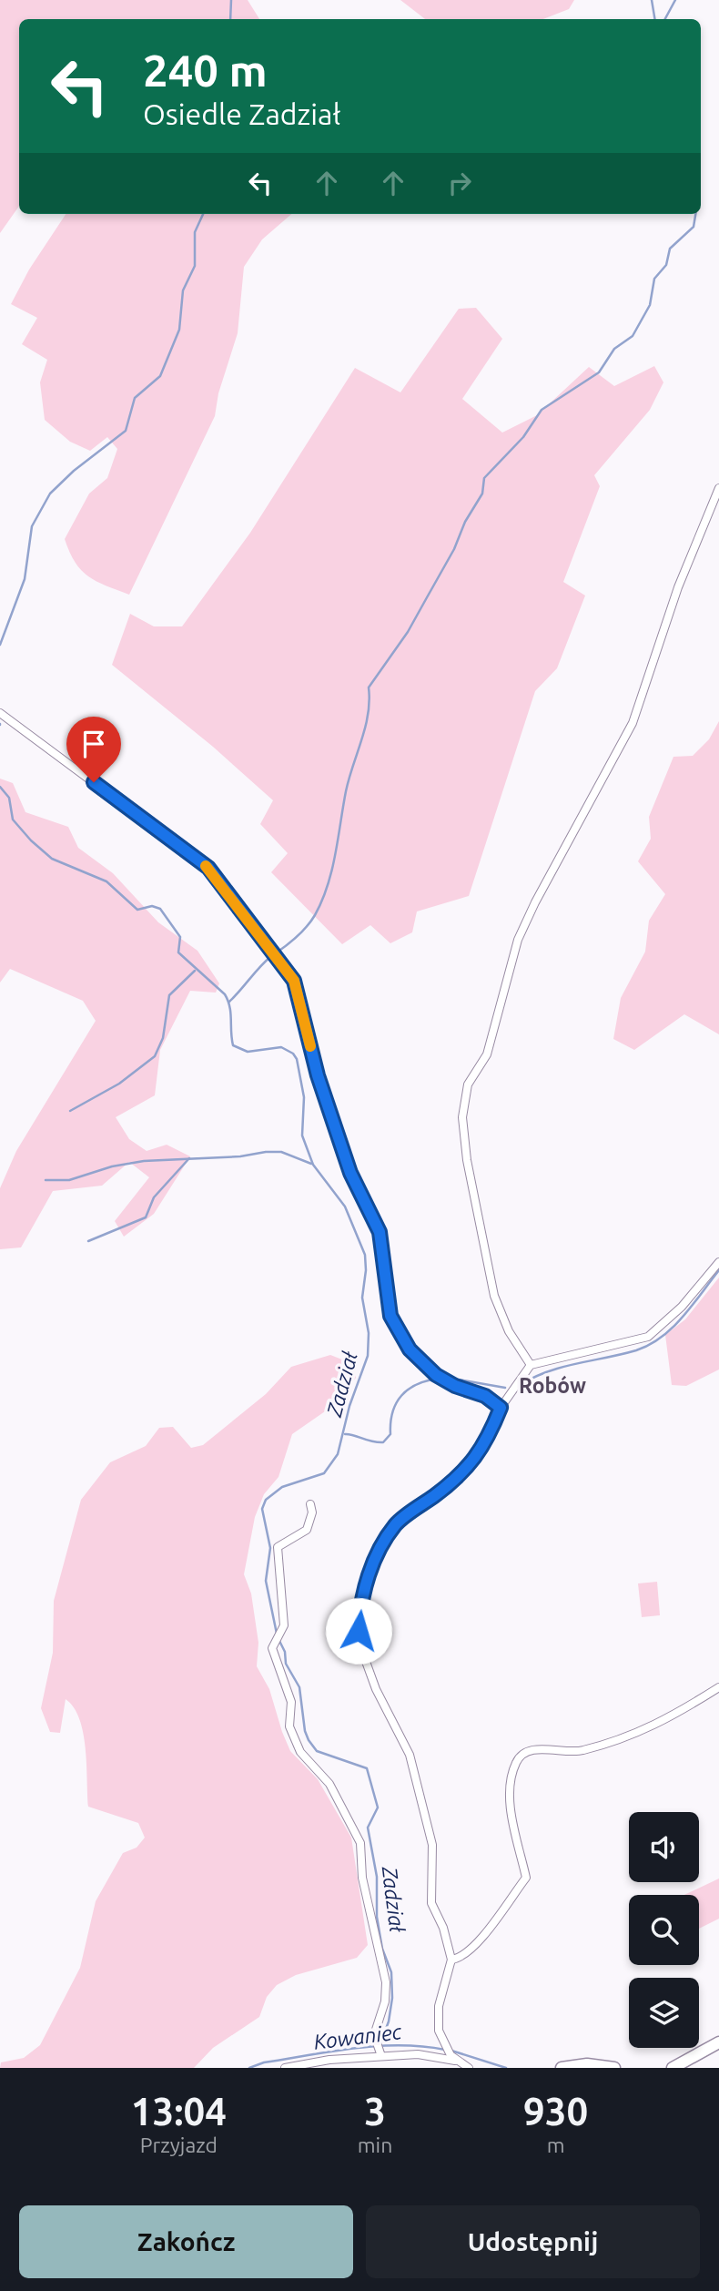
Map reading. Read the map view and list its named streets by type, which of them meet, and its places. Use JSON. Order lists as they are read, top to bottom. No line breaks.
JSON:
{"districts":["Robów"],"water":["Zadział","Kowaniec"],"page":{"turn":["240 m","Osiedle Zadział"],"eta":["13:04","Przyjazd","3","min","930","m"],"buttons":["Zakończ","Udostępnij"]}}
